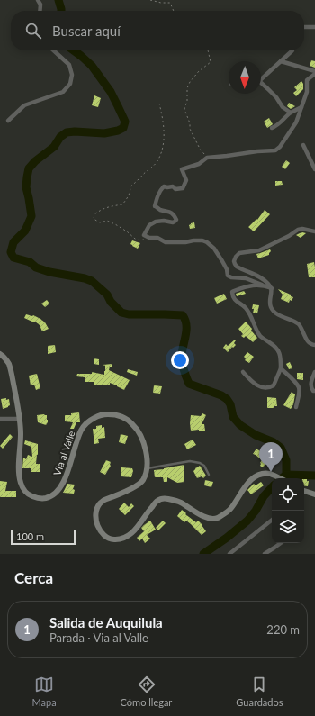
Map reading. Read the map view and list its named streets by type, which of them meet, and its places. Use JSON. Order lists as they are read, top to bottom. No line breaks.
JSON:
{"streets":{"main road":["Via al Valle"]},"scale_bar":"100 m","north":"bottom","page":{"search":"Buscar aquí","pins":"1","scale":"100 m","heading":"Cerca","list":[{"mark":"1","name":"Salida de Auquilula","note":"Parada · Via al Valle","value":"220 m"}],"nav":["Mapa","Cómo llegar","Guardados"]}}
